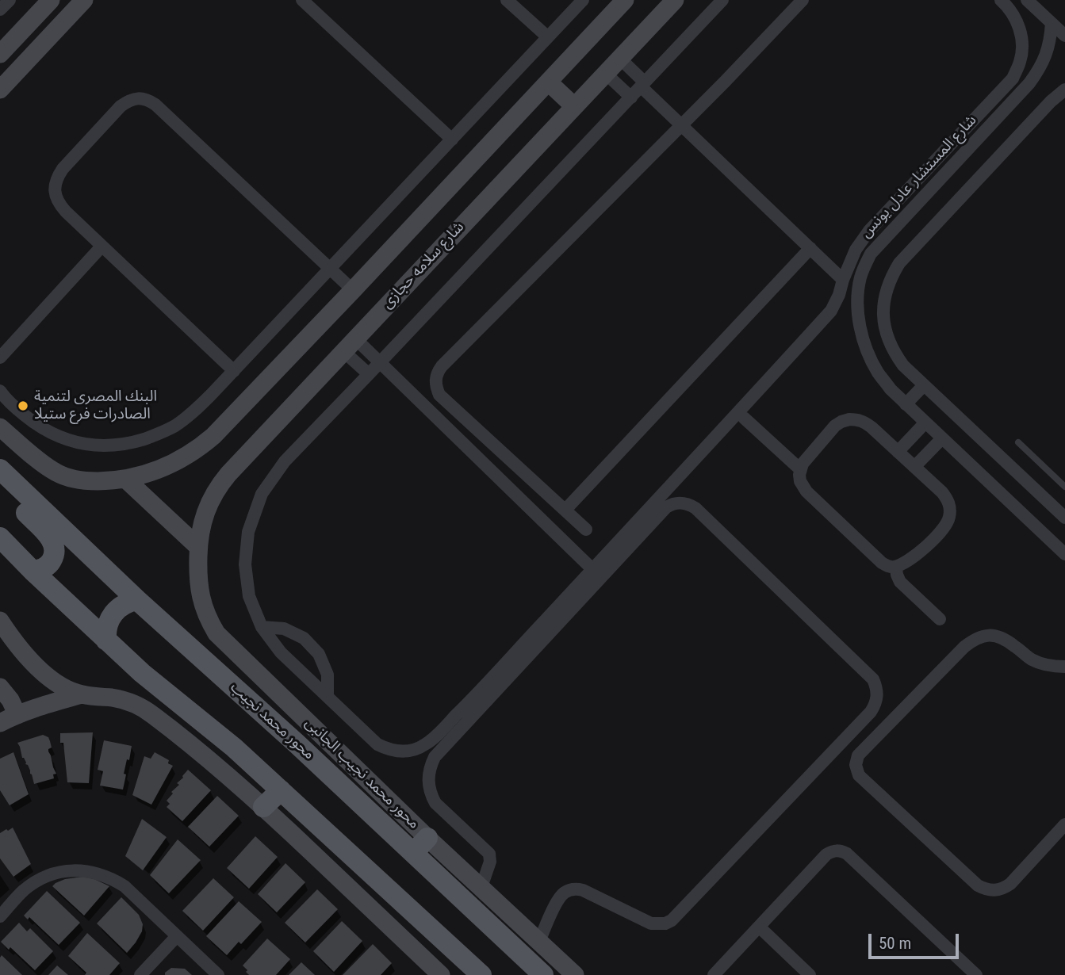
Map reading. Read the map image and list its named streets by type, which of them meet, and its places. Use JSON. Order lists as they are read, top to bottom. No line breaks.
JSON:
{"streets":{"main road":["محور محمد نجيب"],"street":["شارع المستشار عادل يونس","شارع سلامه حجازى","محور محمد نجيب الجانبى"]},"crossings":[["شارع سلامه حجازى","محور محمد نجيب الجانبى"]],"places":["البنك المصرى لتنمية الصادرات فرع ستيلا"],"scale_bar":"50 m"}
